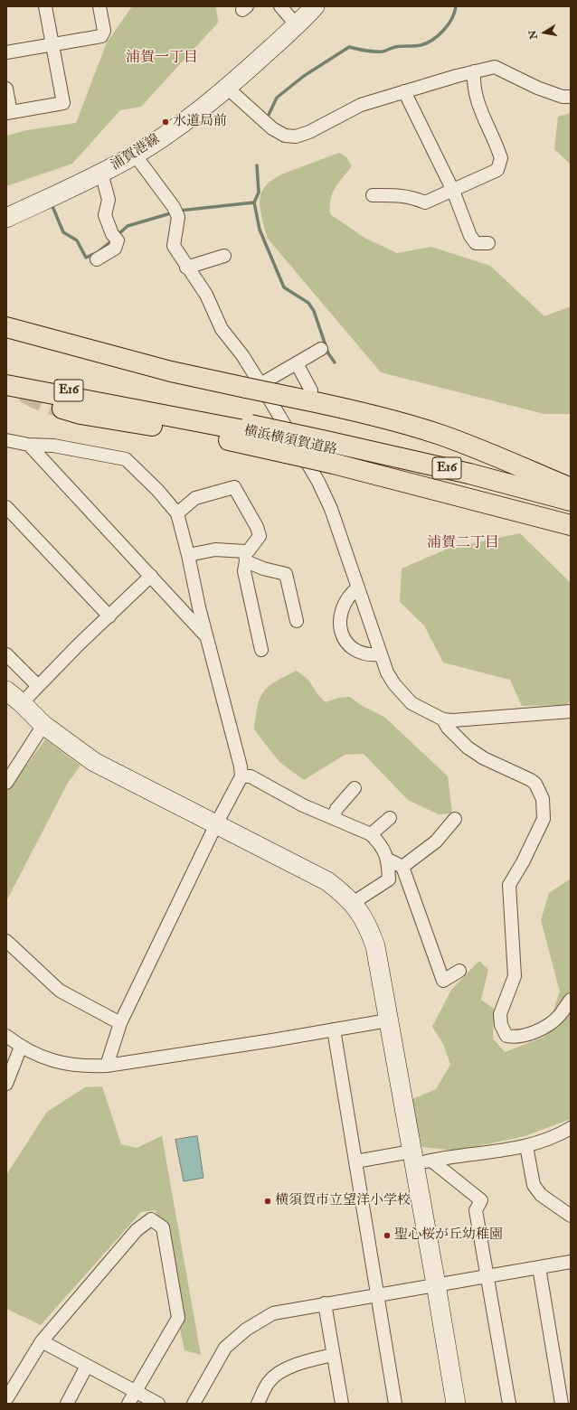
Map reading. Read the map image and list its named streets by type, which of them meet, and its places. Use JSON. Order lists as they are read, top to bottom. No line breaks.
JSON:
{"streets":{"highway":["E16","横浜横須賀道路"],"street":["浦賀港線"]},"districts":["浦賀一丁目","浦賀二丁目"],"places":["水道局前","横須賀市立望洋小学校","聖心桜が丘幼稚園"],"north":"left"}
